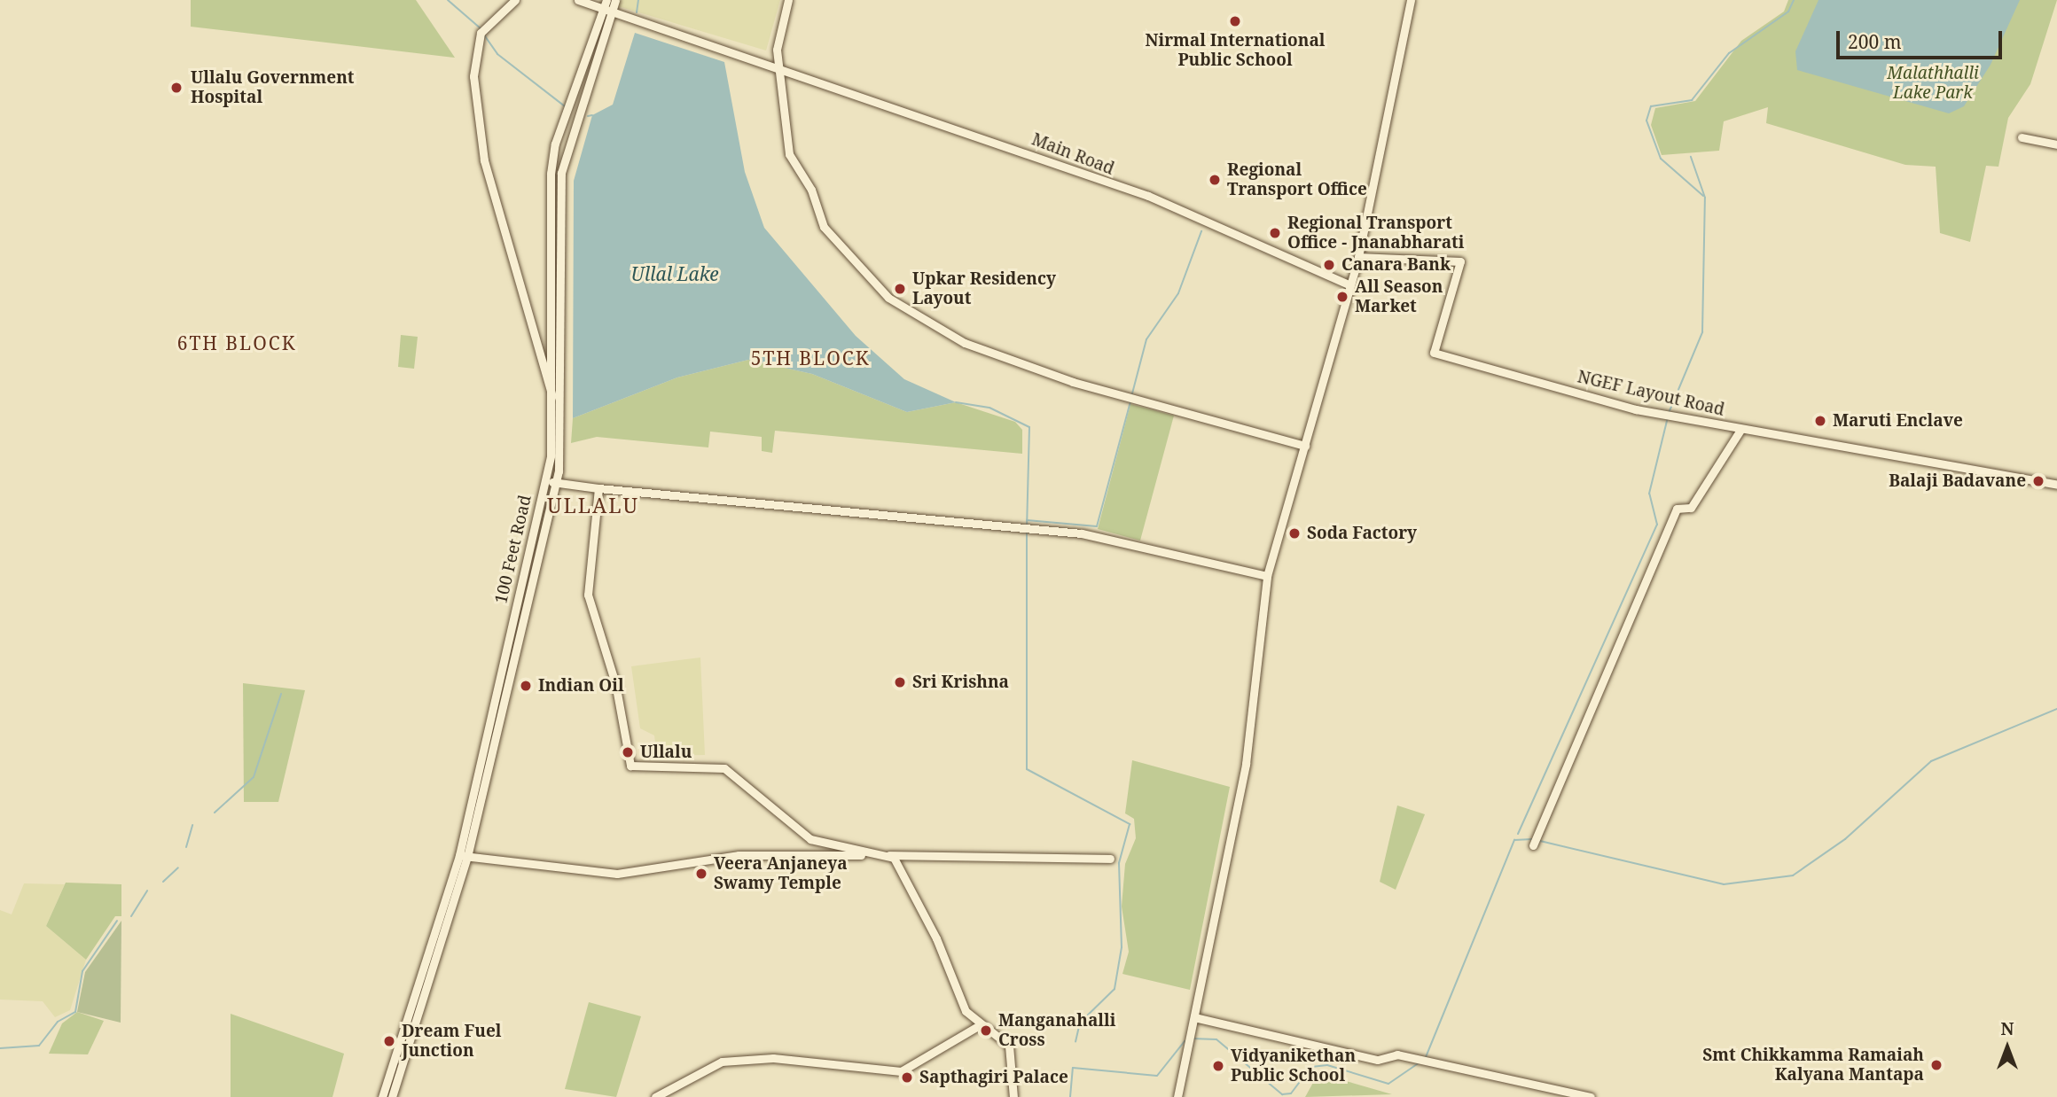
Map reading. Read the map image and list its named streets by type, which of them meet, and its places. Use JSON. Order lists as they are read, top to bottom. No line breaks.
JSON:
{"streets":{"street":["Main Road","NGEF Layout Road","100 Feet Road"]},"crossings":[["Main Road","100 Feet Road"]],"districts":["6TH BLOCK","5TH BLOCK","ULLALU"],"water":["Ullal Lake"],"parks":["Malathhalli Lake Park"],"places":["Nirmal International Public School","Ullalu Government Hospital","Regional Transport Office","Regional Transport Office - Jnanabharati","Canara Bank","Upkar Residency Layout","All Season Market","Maruti Enclave","Balaji Badavane","Soda Factory","Sri Krishna","Indian Oil","Ullalu","Veera Anjaneya Swamy Temple","Manganahalli Cross","Dream Fuel Junction","Smt Chikkamma Ramaiah Kalyana Mantapa","Vidyanikethan Public School","Sapthagiri Palace"],"scale_bar":"200 m","north":"top"}
